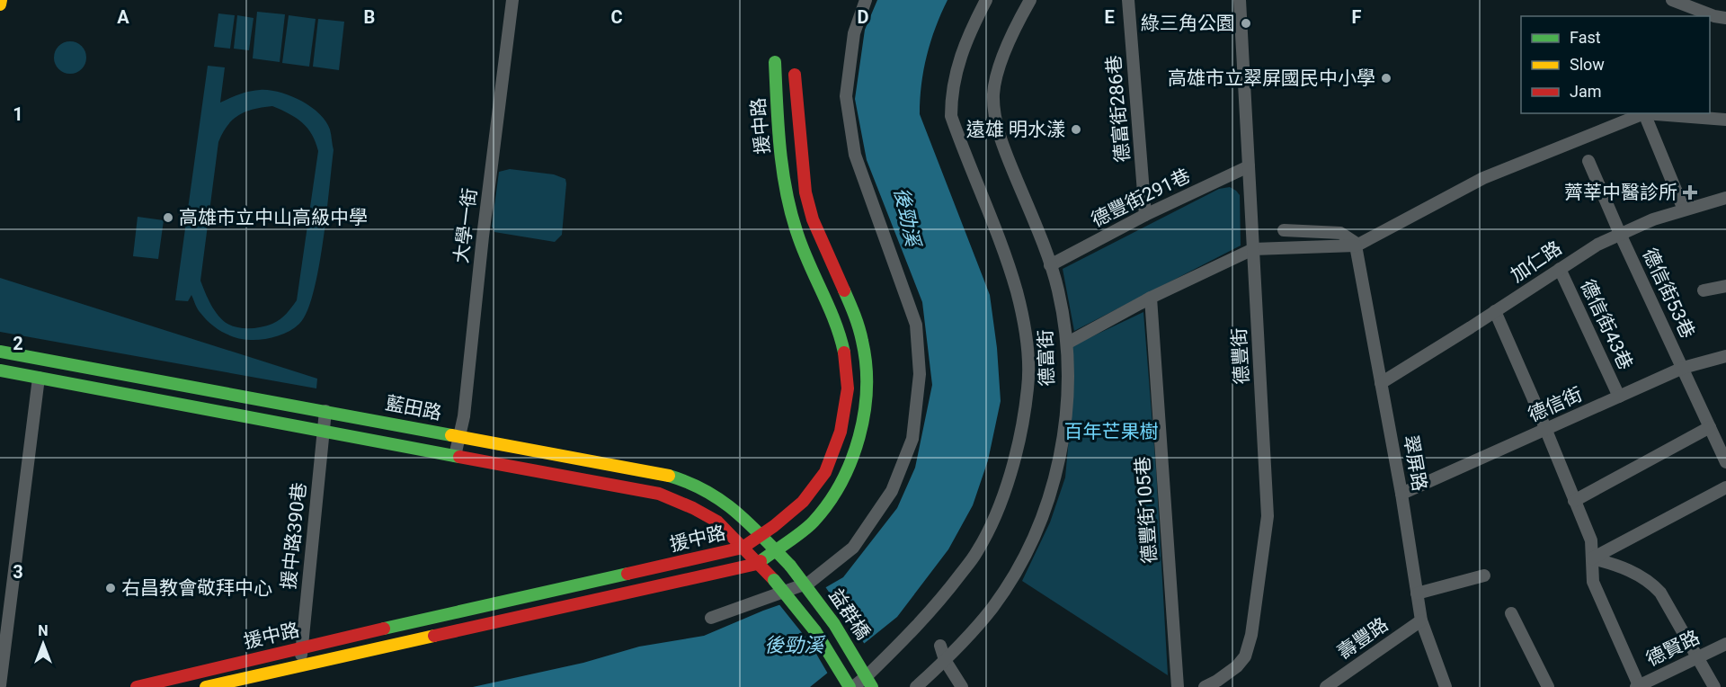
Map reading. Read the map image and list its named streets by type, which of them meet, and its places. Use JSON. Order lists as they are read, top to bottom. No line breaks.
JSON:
{"streets":{"street":["德富街286巷","援中路","德豐街291巷","大學一街","加仁路","德信街53巷","德信街43巷","德豐街","德富街","德信街","藍田路","翠屏路","德豐街105巷","援中路390巷","益群橋","壽豐路","德賢路"]},"crossings":[["德富街286巷","德豐街291巷"],["援中路","藍田路"],["援中路","援中路390巷"],["德豐街291巷","德豐街"],["德豐街291巷","德富街"],["大學一街","藍田路"],["加仁路","德信街53巷"],["加仁路","德信街43巷"],["加仁路","翠屏路"],["德信街53巷","德信街"],["德信街43巷","德信街"],["德信街","翠屏路"],["藍田路","援中路390巷"],["藍田路","益群橋"],["翠屏路","壽豐路"]],"water":["後勁溪"],"parks":["百年芒果樹"],"places":{"other":["綠三角公園","高雄市立翠屏國民中小學","遠雄 明水漾","高雄市立中山高級中學","右昌教會敬拜中心"],"health":["薺莘中醫診所"]},"legend":["Fast","Slow","Jam"],"north":"top","grid":{"columns":["A","B","C","D","E","F"],"rows":["1","2","3"]}}
